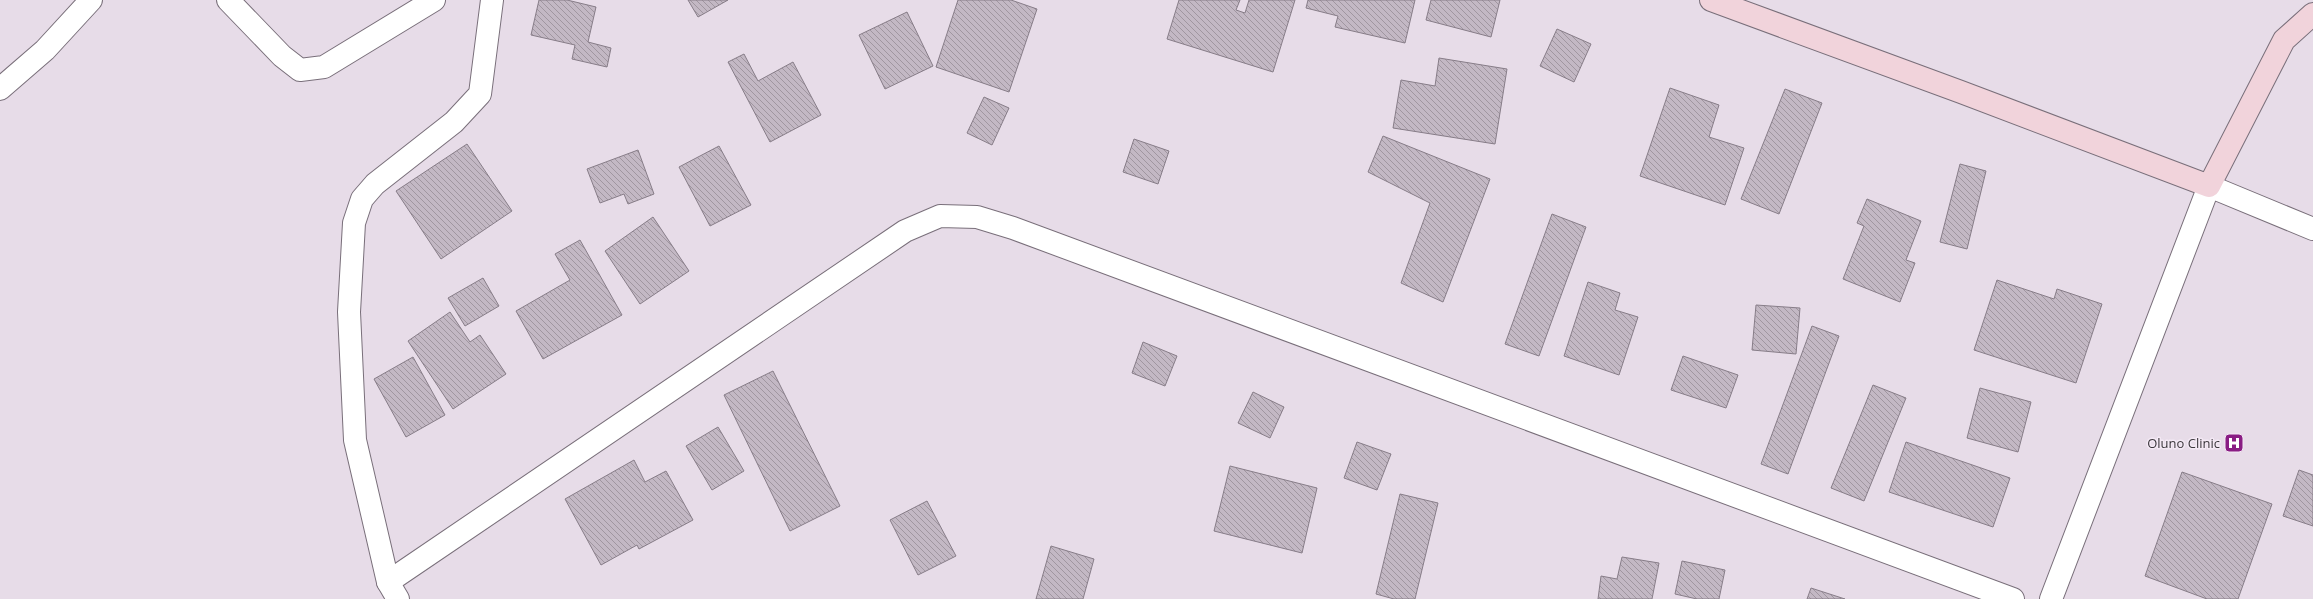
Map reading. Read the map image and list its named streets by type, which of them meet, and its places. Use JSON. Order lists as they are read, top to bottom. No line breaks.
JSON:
{"places":{"hospital":["Oluno Clinic"]}}
